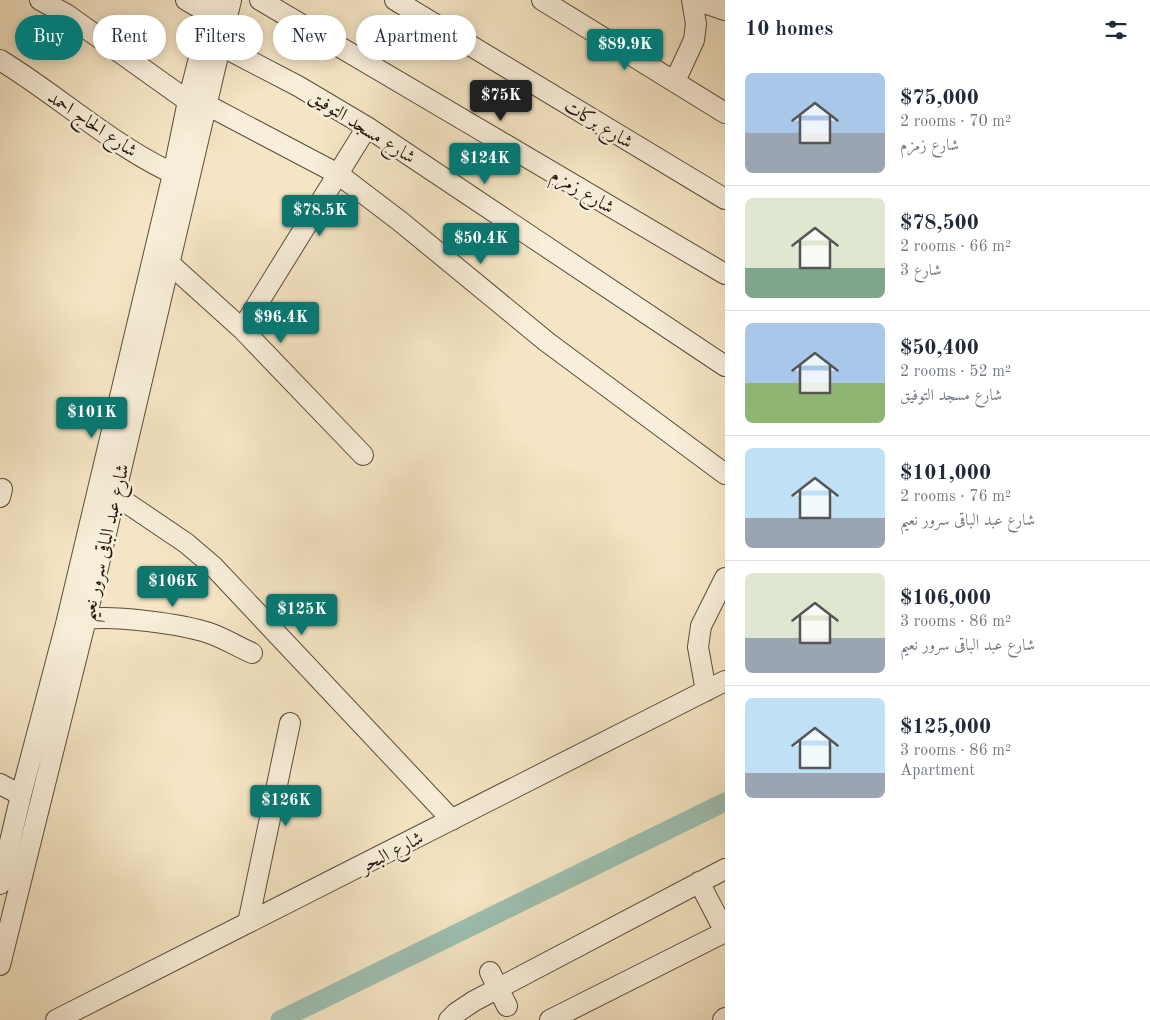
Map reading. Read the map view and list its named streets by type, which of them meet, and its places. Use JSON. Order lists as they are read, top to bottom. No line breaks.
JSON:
{"streets":{"street":["شارع الحاج احمد","شارع بركات","شارع مسجد التوفيق","شارع زمزم","شارع عبد الباقى سرور نعيم","شارع البحر"]},"crossings":[["شارع الحاج احمد","شارع عبد الباقى سرور نعيم"]],"page":{"heading":"10 homes","chip":["Buy","Rent","Filters","New","Apartment"],"price":["$89.9K","$75K","$124K","$78.5K","$50.4K","$96.4K","$101K","$106K","$125K","$126K"],"list":[{"name":"$75,000","note":"2 rooms · 70 m² · شارع زمزم"},{"name":"$78,500","note":"2 rooms · 66 m² · شارع 3"},{"name":"$50,400","note":"2 rooms · 52 m² · شارع مسجد التوفيق"},{"name":"$101,000","note":"2 rooms · 76 m² · شارع عبد الباقى سرور نعيم"},{"name":"$106,000","note":"3 rooms · 86 m² · شارع عبد الباقى سرور نعيم"},{"name":"$125,000","note":"3 rooms · 86 m² · Apartment"}]}}
